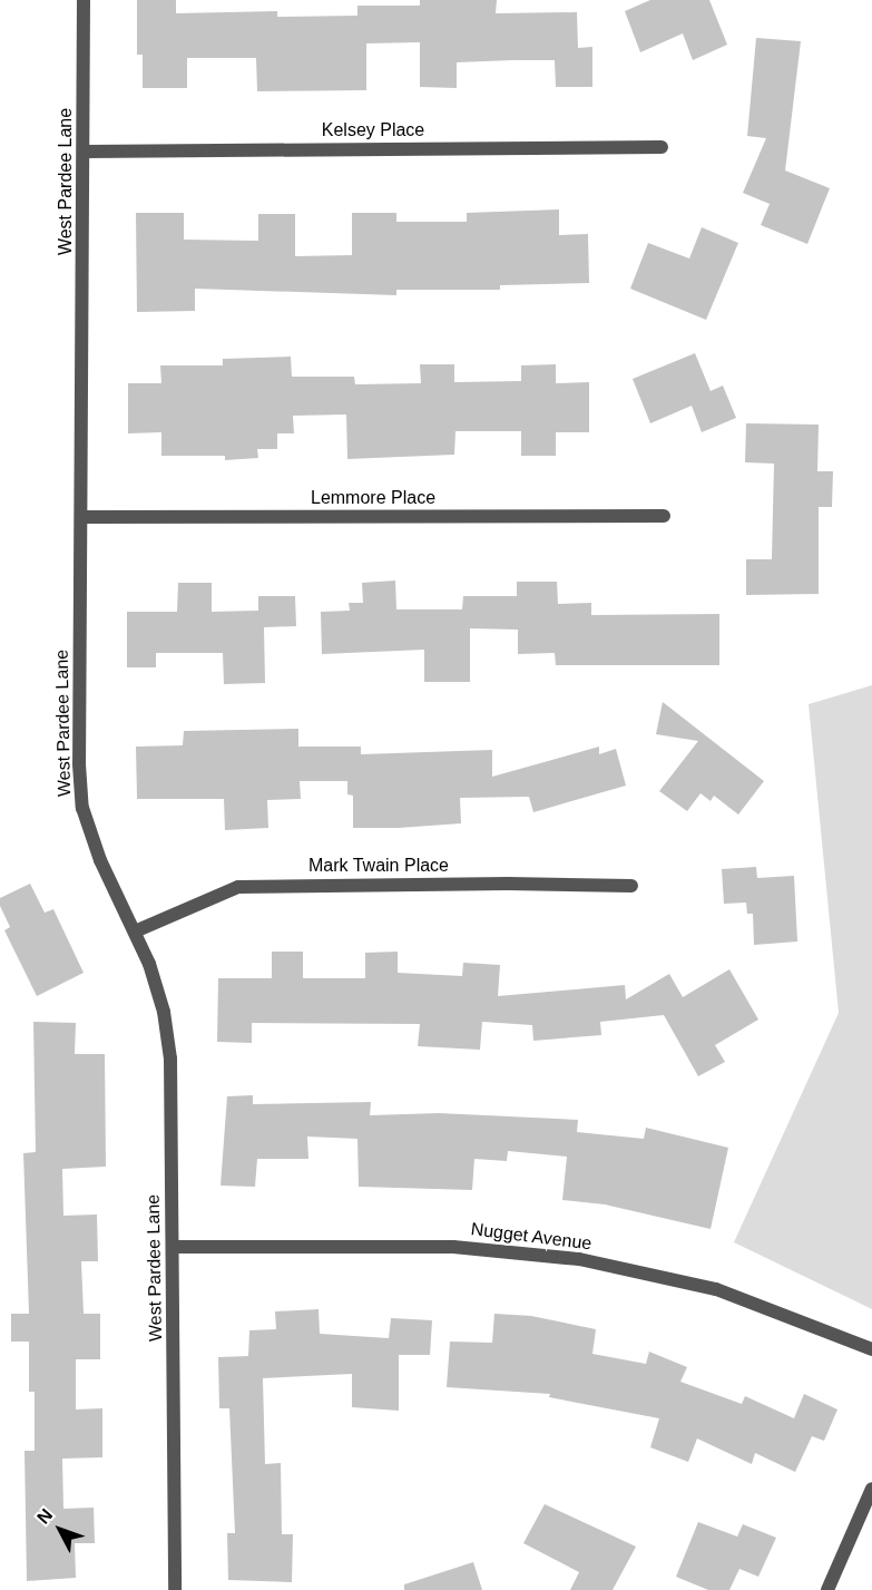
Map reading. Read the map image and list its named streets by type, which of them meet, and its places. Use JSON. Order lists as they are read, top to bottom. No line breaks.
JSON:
{"streets":{"street":["Kelsey Place","West Pardee Lane","Lemmore Place","Mark Twain Place","Nugget Avenue"]},"crossings":[["Kelsey Place","West Pardee Lane"],["West Pardee Lane","Lemmore Place"],["West Pardee Lane","Mark Twain Place"],["West Pardee Lane","Nugget Avenue"]],"north":"top left"}
